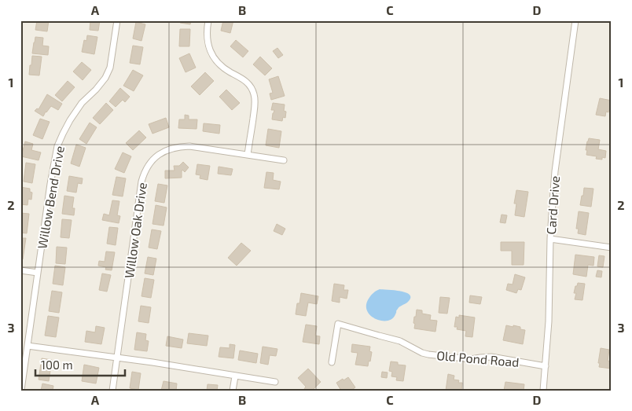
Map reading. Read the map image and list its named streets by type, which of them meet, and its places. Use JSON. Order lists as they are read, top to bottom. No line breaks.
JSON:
{"streets":{"street":["Willow Bend Drive","Card Drive","Willow Oak Drive","Old Pond Road"]},"crossings":[["Card Drive","Old Pond Road"]],"scale_bar":"100 m","grid":{"columns":["A","B","C","D"],"rows":["1","2","3"]}}
